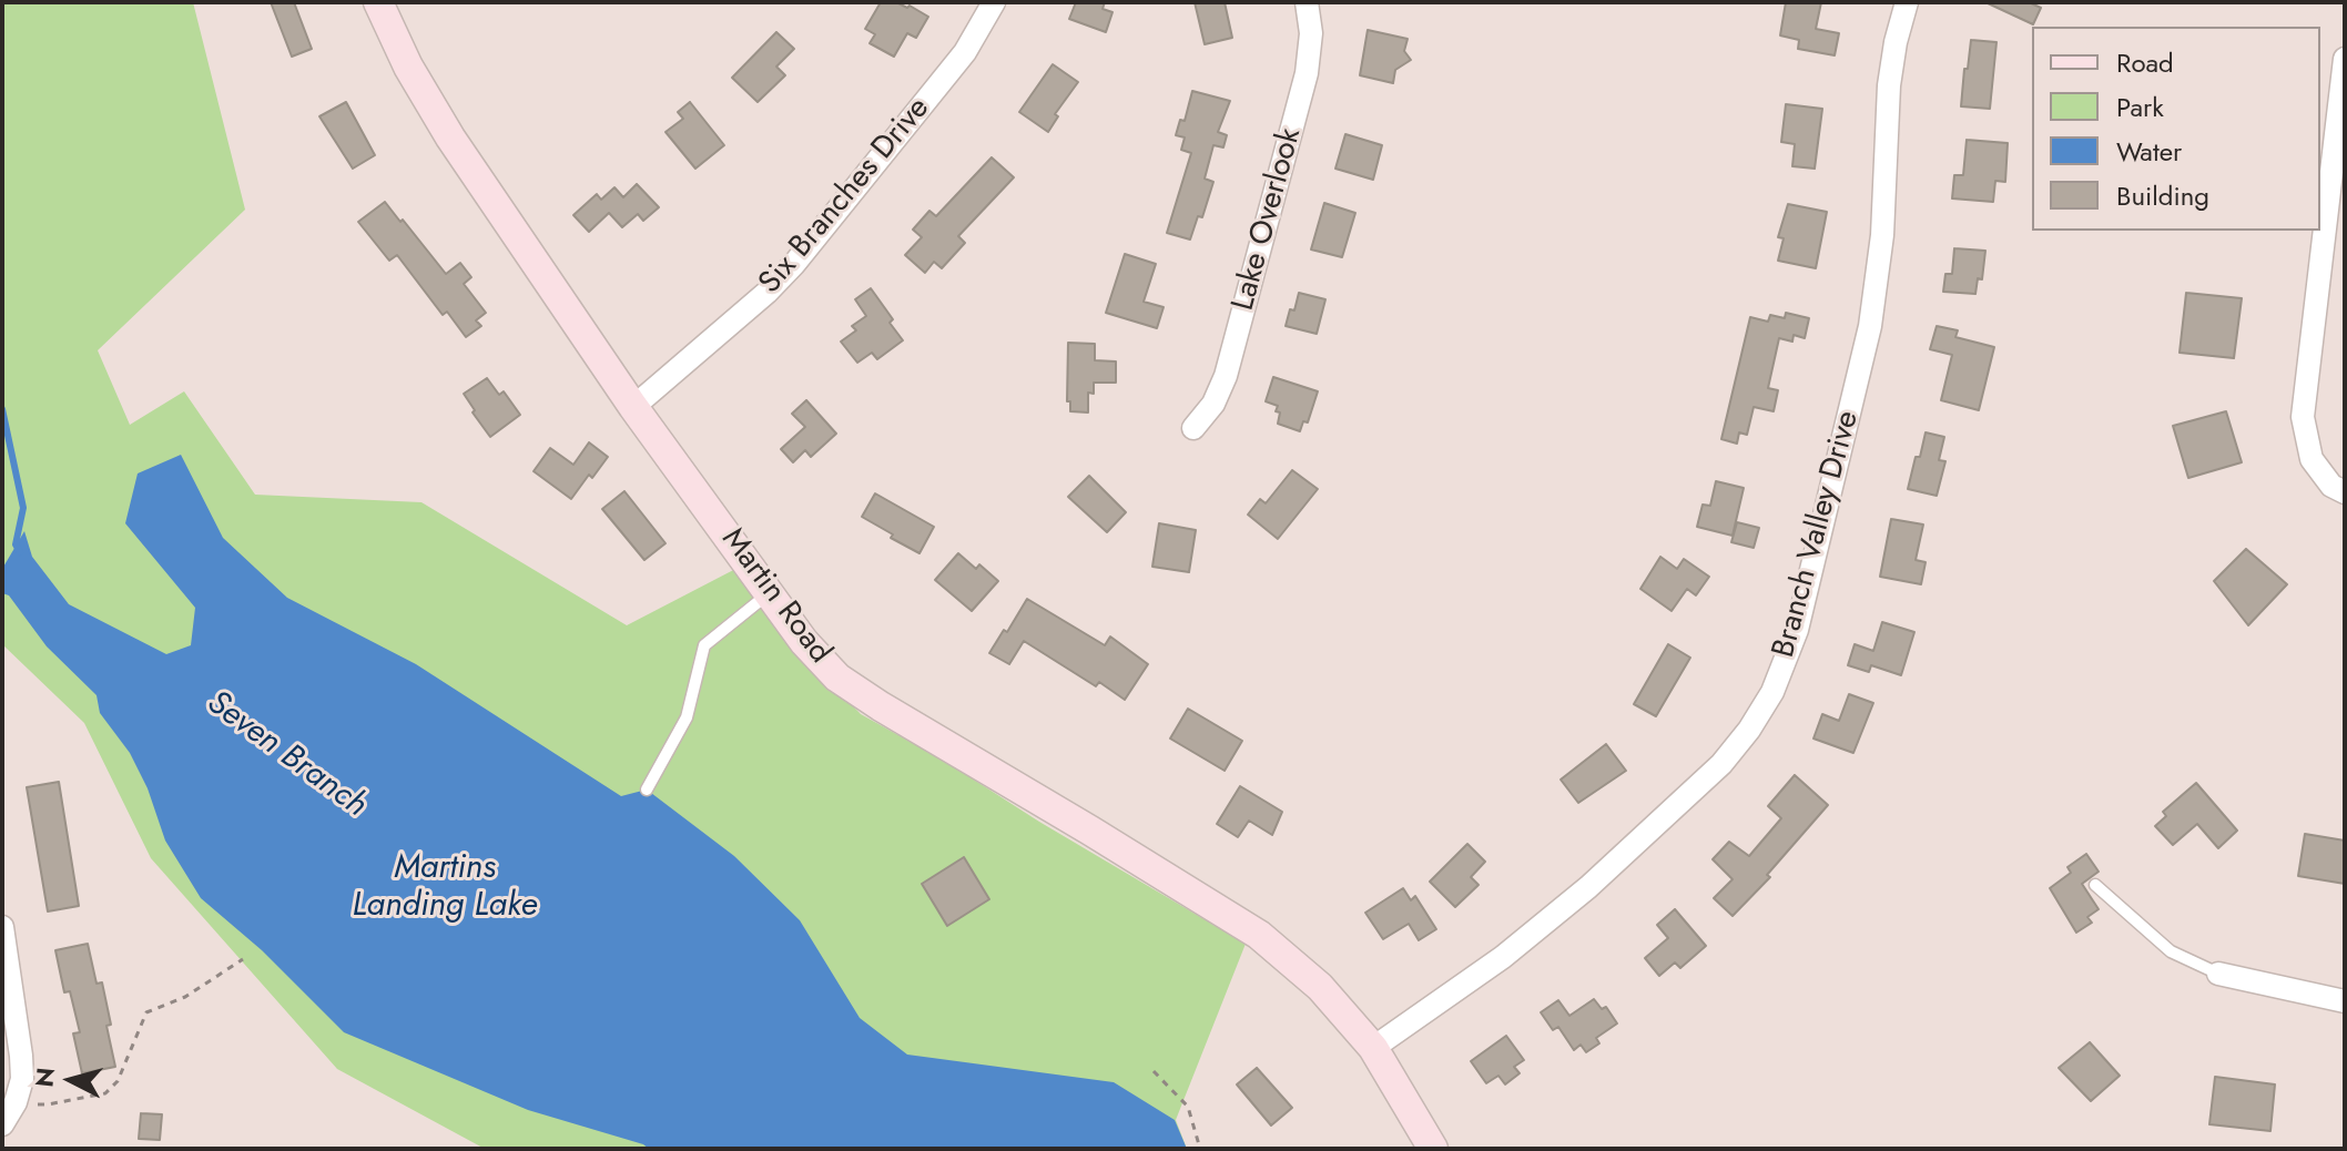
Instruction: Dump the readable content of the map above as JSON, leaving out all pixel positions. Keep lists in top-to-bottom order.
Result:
{
  "streets": {
    "street": [
      "Six Branches Drive",
      "Lake Overlook",
      "Branch Valley Drive",
      "Martin Road"
    ]
  },
  "crossings": [
    ["Six Branches Drive", "Martin Road"],
    ["Branch Valley Drive", "Martin Road"]
  ],
  "water": ["Seven Branch", "Martins Landing Lake"],
  "legend": [
    "Road",
    "Park",
    "Water",
    "Building"
  ],
  "north": "left"
}
